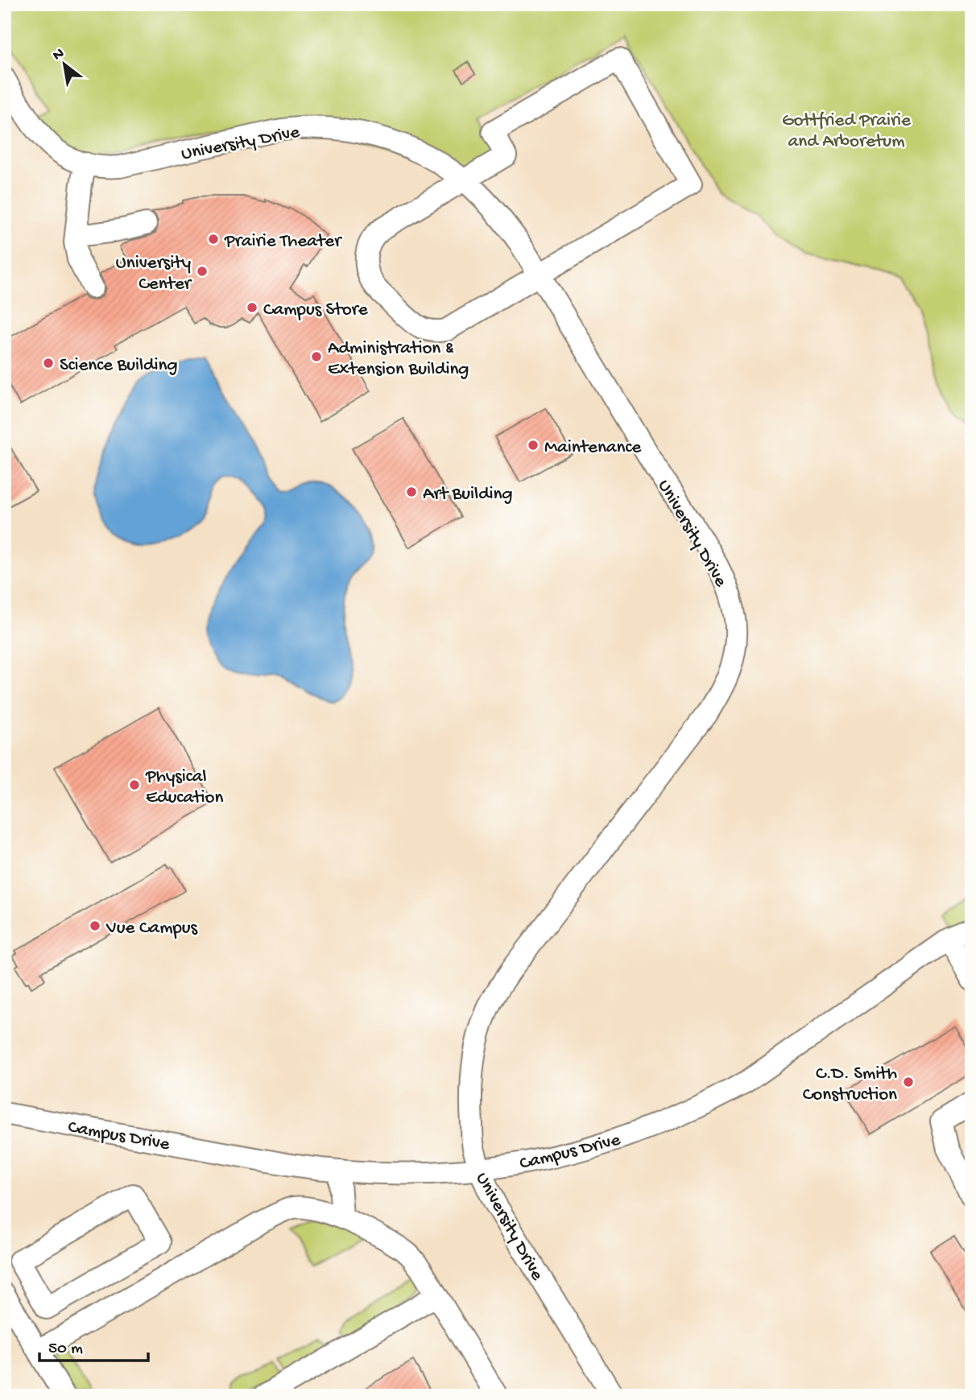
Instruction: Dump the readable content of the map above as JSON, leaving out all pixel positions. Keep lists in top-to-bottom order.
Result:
{
  "streets": {
    "street": ["University Drive", "Campus Drive"]
  },
  "crossings": [
    ["University Drive", "Campus Drive"]
  ],
  "parks": ["Gottfried Prairie and Arboretum"],
  "places": [
    "Prairie Theater",
    "University Center",
    "Campus Store",
    "Administration & Extension Building",
    "Science Building",
    "Maintenance",
    "Art Building",
    "Physical Education",
    "Vue Campus",
    "C.D. Smith Construction"
  ],
  "scale_bar": "50 m",
  "north": "top left"
}
